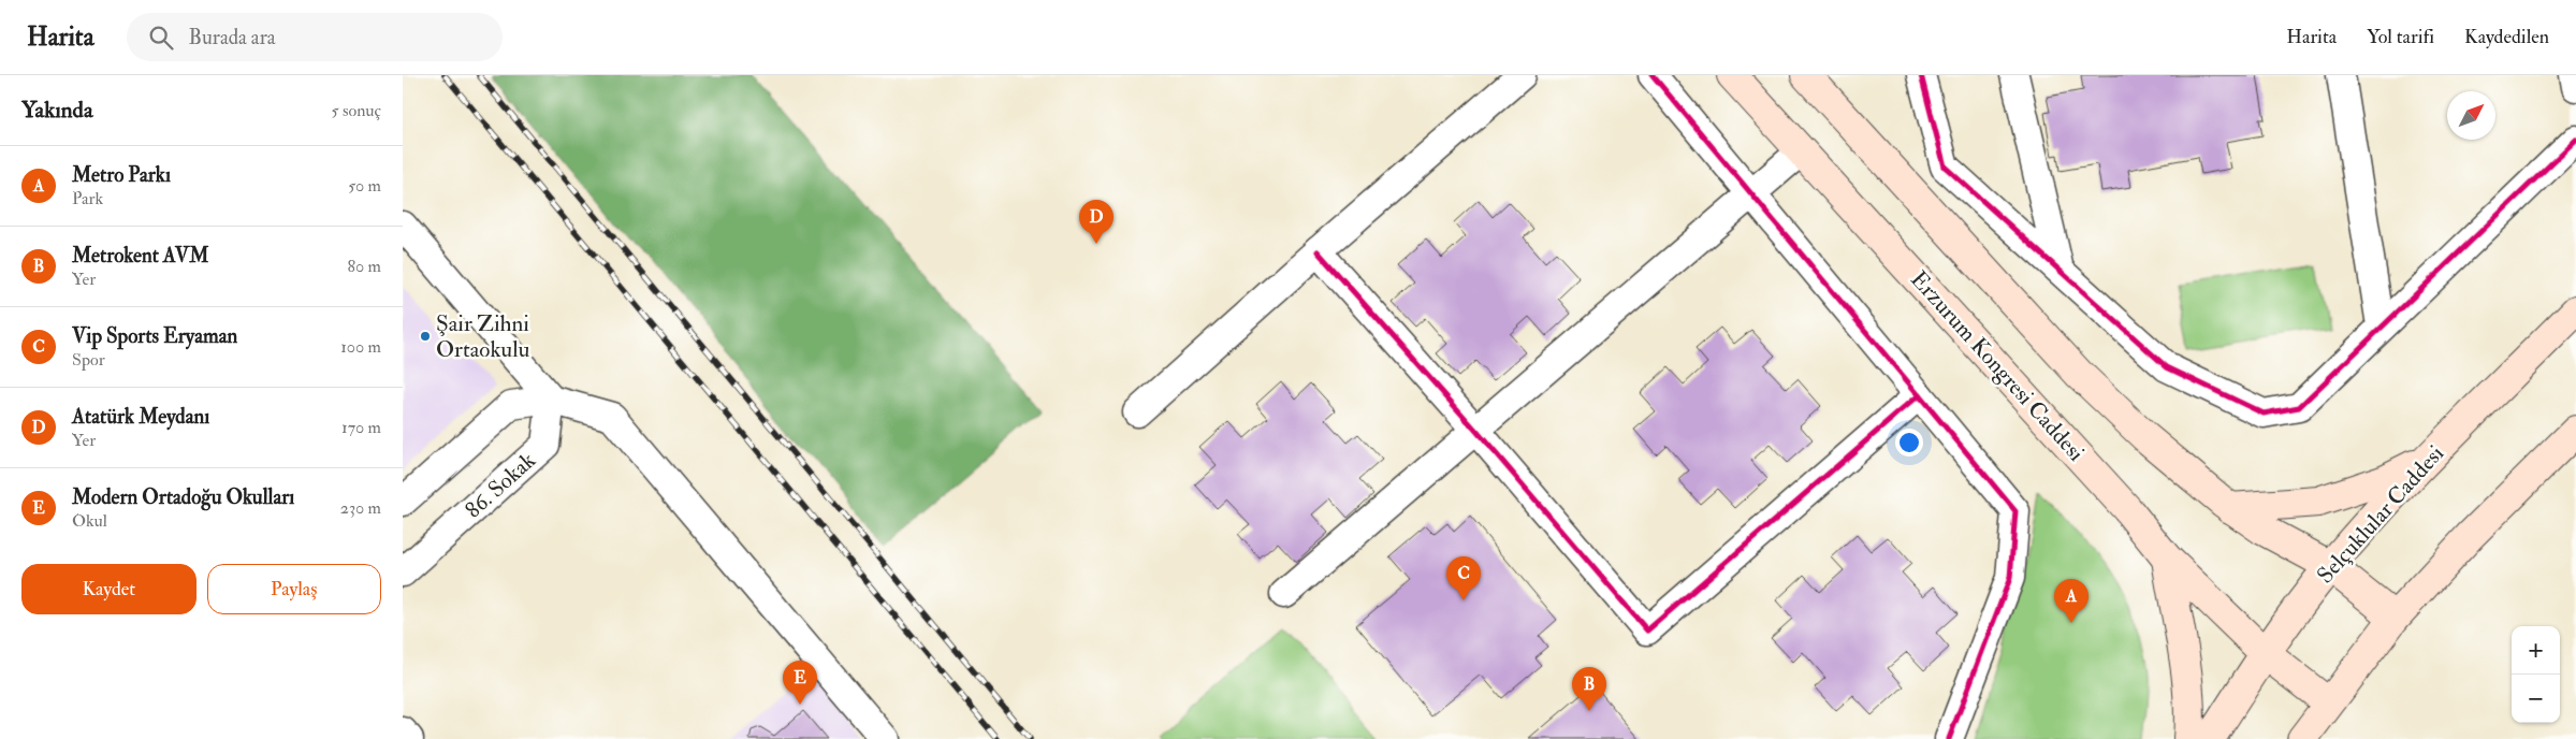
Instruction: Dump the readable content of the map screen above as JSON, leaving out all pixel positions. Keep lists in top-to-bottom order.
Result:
{
  "streets": {
    "main road": ["Erzurum Kongresi Caddesi", "Selçuklular Caddesi"],
    "street": ["86. Sokak"]
  },
  "crossings": [
    ["Erzurum Kongresi Caddesi", "Selçuklular Caddesi"]
  ],
  "places": ["Şair Zihni Ortaokulu"],
  "north": "top right",
  "page": {
    "header": "Harita",
    "search": "Burada ara",
    "nav": ["Harita", "Yol tarifi", "Kaydedilen"],
    "heading": ["Yakında", "5 sonuç"],
    "list": [
      {
        "mark": "A",
        "name": "Metro Parkı",
        "note": "Park",
        "value": "50 m"
      },
      {
        "mark": "B",
        "name": "Metrokent AVM",
        "note": "Yer",
        "value": "80 m"
      },
      {
        "mark": "C",
        "name": "Vip Sports Eryaman",
        "note": "Spor",
        "value": "100 m"
      },
      {
        "mark": "D",
        "name": "Atatürk Meydanı",
        "note": "Yer",
        "value": "170 m"
      },
      {
        "mark": "E",
        "name": "Modern Ortadoğu Okulları",
        "note": "Okul",
        "value": "230 m"
      }
    ],
    "pins": [
      "D",
      "C",
      "A",
      "E",
      "B"
    ],
    "buttons": ["Kaydet", "Paylaş"],
    "map_buttons": ["+", "−"]
  }
}
